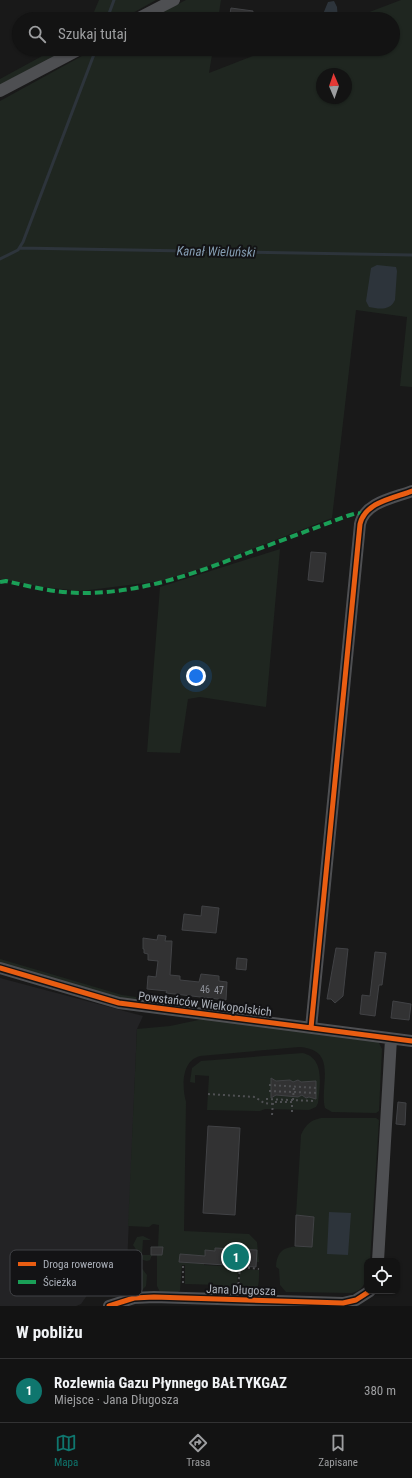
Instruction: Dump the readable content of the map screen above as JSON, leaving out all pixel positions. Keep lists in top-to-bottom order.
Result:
{
  "streets": {
    "street": ["Powstańców Wielkopolskich", "Jana Długosza"]
  },
  "water": ["Kanał Wieluński"],
  "house_numbers": ["46", "47"],
  "legend": ["Droga rowerowa", "Ścieżka"],
  "north": "top",
  "page": {
    "search": "Szukaj tutaj",
    "pins": "1",
    "heading": "W pobliżu",
    "list": [
      {
        "mark": "1",
        "name": "Rozlewnia Gazu Płynnego BAŁTYKGAZ",
        "note": "Miejsce · Jana Długosza",
        "value": "380 m"
      }
    ],
    "nav": ["Mapa", "Trasa", "Zapisane"]
  }
}
